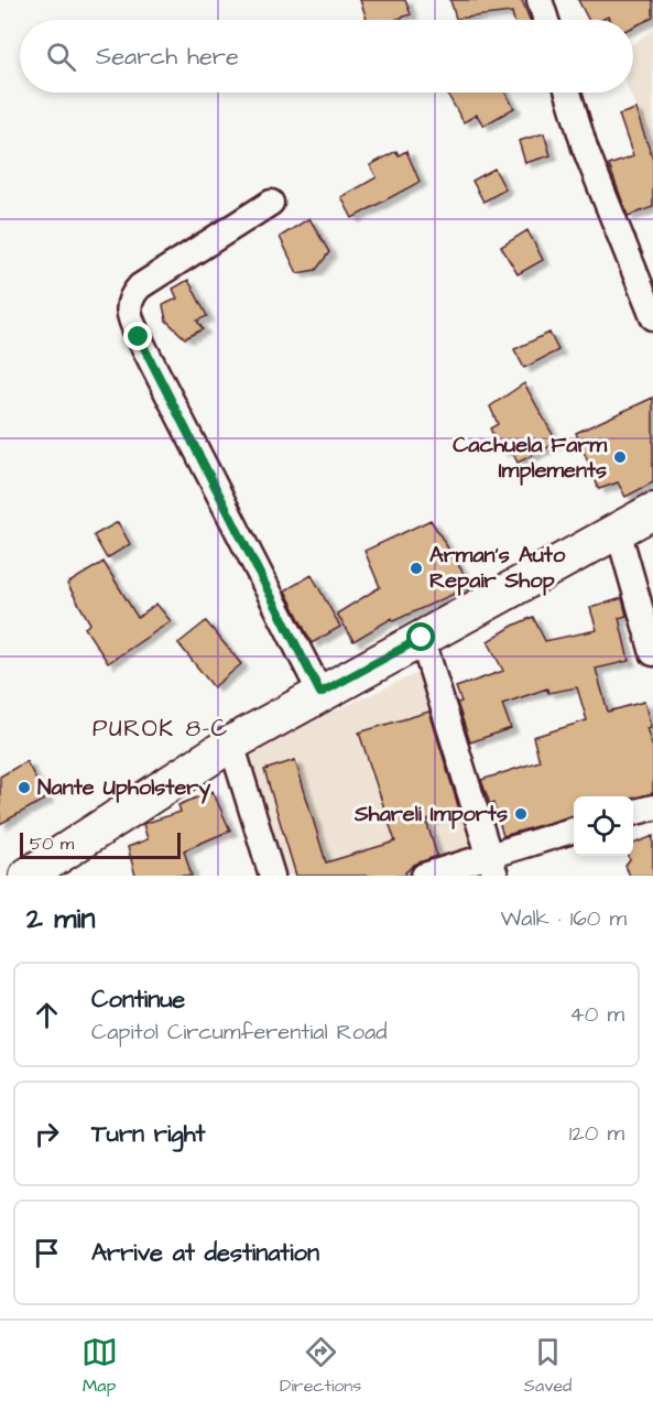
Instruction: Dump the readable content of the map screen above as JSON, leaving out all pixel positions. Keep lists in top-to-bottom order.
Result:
{
  "districts": ["PUROK 8-C"],
  "places": [
    "Cachuela Farm Implements",
    "Arman's Auto Repair Shop",
    "Nante Upholstery",
    "Shareli Imports"
  ],
  "scale_bar": "50 m",
  "page": {
    "search": "Search here",
    "scale": "50 m",
    "heading": ["2 min", "Walk · 160 m"],
    "list": [
      ["Continue", "Capitol Circumferential Road", "40 m"],
      ["Turn right", "120 m"],
      "Arrive at destination"
    ],
    "nav": ["Map", "Directions", "Saved"]
  }
}
